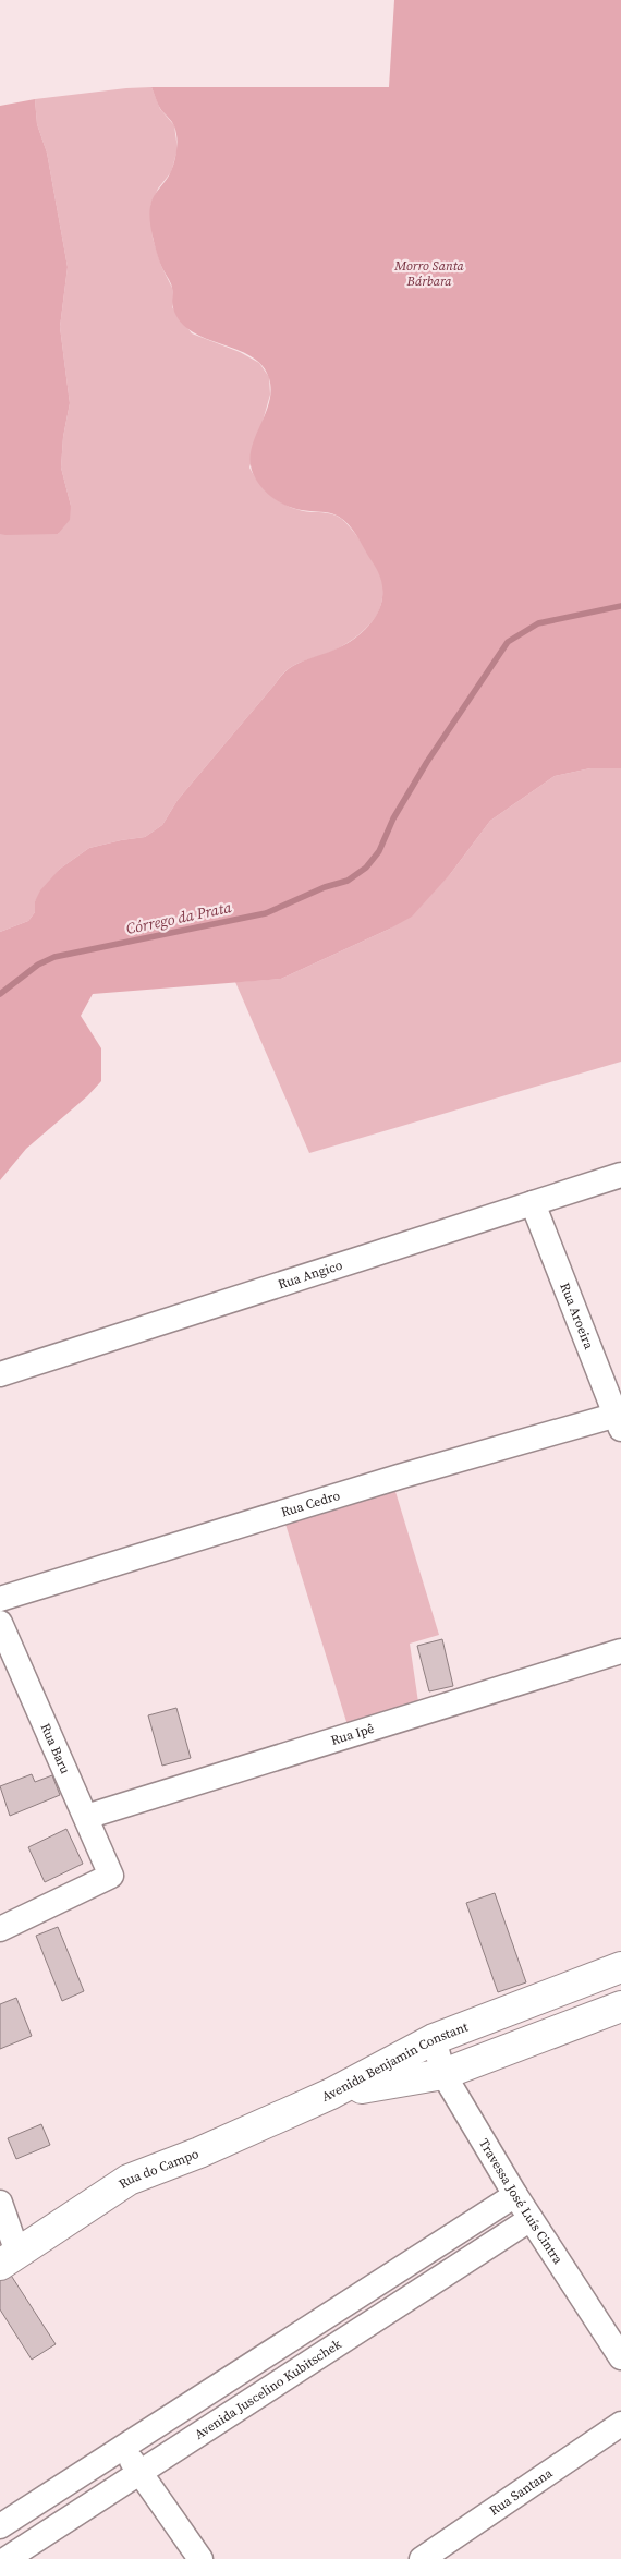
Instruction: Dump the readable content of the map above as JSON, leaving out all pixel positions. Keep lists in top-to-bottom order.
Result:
{
  "streets": {
    "street": [
      "Rua Angico",
      "Rua Aroeira",
      "Rua Cedro",
      "Rua Ipê",
      "Rua Baru",
      "Avenida Benjamin Constant",
      "Rua do Campo",
      "Travessa José Luís Cintra",
      "Avenida Juscelino Kubitschek",
      "Rua Santana"
    ]
  },
  "crossings": [
    ["Rua Angico", "Rua Aroeira"],
    ["Rua Aroeira", "Rua Cedro"],
    ["Rua Ipê", "Rua Baru"],
    ["Avenida Benjamin Constant", "Rua do Campo"],
    ["Avenida Benjamin Constant", "Travessa José Luís Cintra"],
    ["Travessa José Luís Cintra", "Avenida Juscelino Kubitschek"]
  ],
  "water": ["Córrego da Prata"],
  "parks": ["Morro Santa Bárbara"]
}
